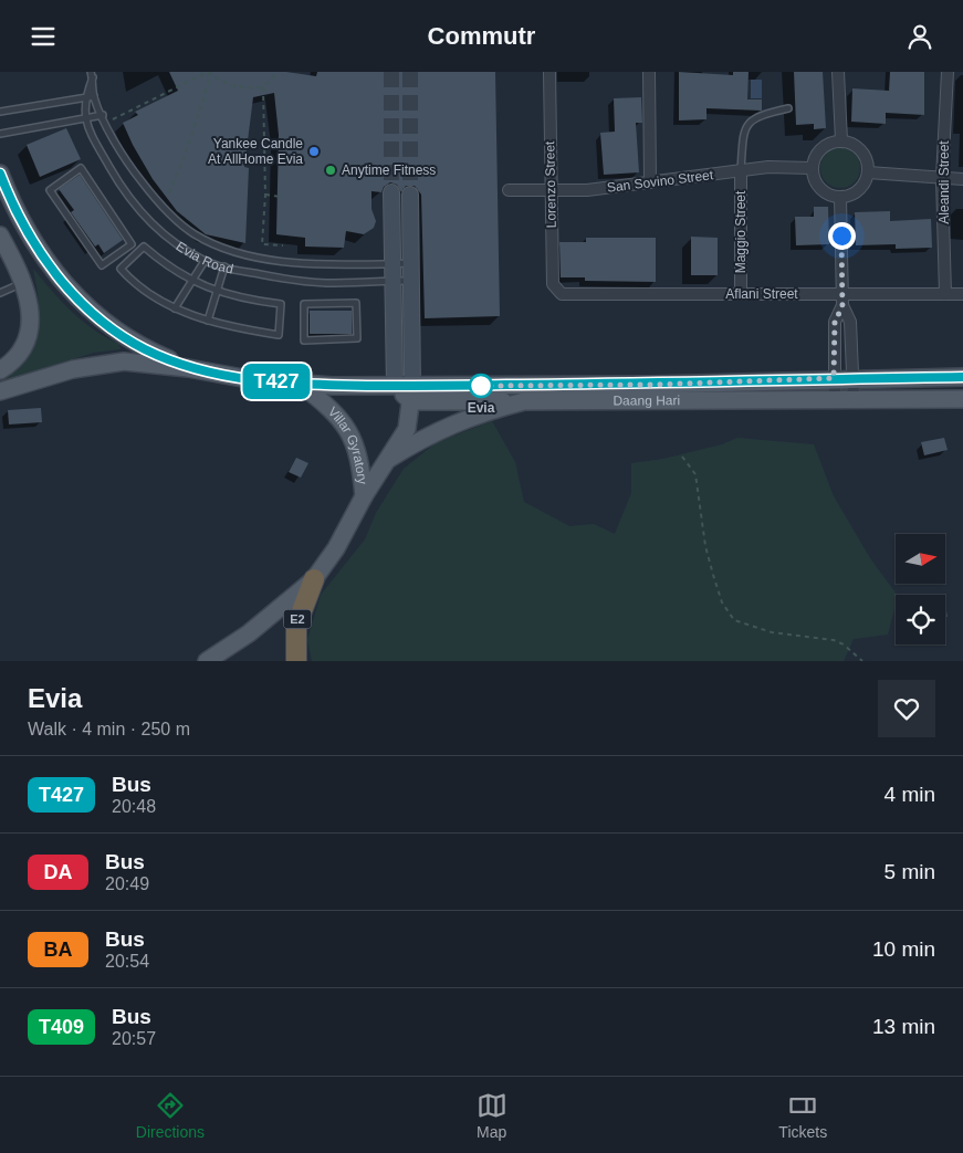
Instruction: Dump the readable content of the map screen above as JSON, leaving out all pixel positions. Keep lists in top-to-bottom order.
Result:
{
  "streets": {
    "highway": ["E2"],
    "main road": ["Daang Hari", "Villar Gyratory"],
    "street": [
      "San Sovino Street",
      "Aleandi Street",
      "Lorenzo Street",
      "Maggio Street",
      "Aflani Street"
    ],
    "lane": ["Evia Road"]
  },
  "crossings": [
    ["San Sovino Street", "Lorenzo Street"],
    ["San Sovino Street", "Maggio Street"],
    ["Aleandi Street", "Aflani Street"],
    ["Lorenzo Street", "Aflani Street"],
    ["Maggio Street", "Aflani Street"],
    ["Daang Hari", "Villar Gyratory"],
    ["Villar Gyratory", "E2"]
  ],
  "places": ["Yankee Candle At AllHome Evia", "Anytime Fitness", "Evia"],
  "lines": ["bus line T427"],
  "north": "right",
  "page": {
    "header": "Commutr",
    "on_map": "T427",
    "heading": ["Evia", "Walk · 4 min · 250 m"],
    "list": [
      {
        "mark": "T427",
        "name": "Bus",
        "note": "20:48",
        "value": "4 min"
      },
      {
        "mark": "DA",
        "name": "Bus",
        "note": "20:49",
        "value": "5 min"
      },
      {
        "mark": "BA",
        "name": "Bus",
        "note": "20:54",
        "value": "10 min"
      },
      {
        "mark": "T409",
        "name": "Bus",
        "note": "20:57",
        "value": "13 min"
      }
    ],
    "tabs": ["Directions", "Map", "Tickets"]
  }
}
